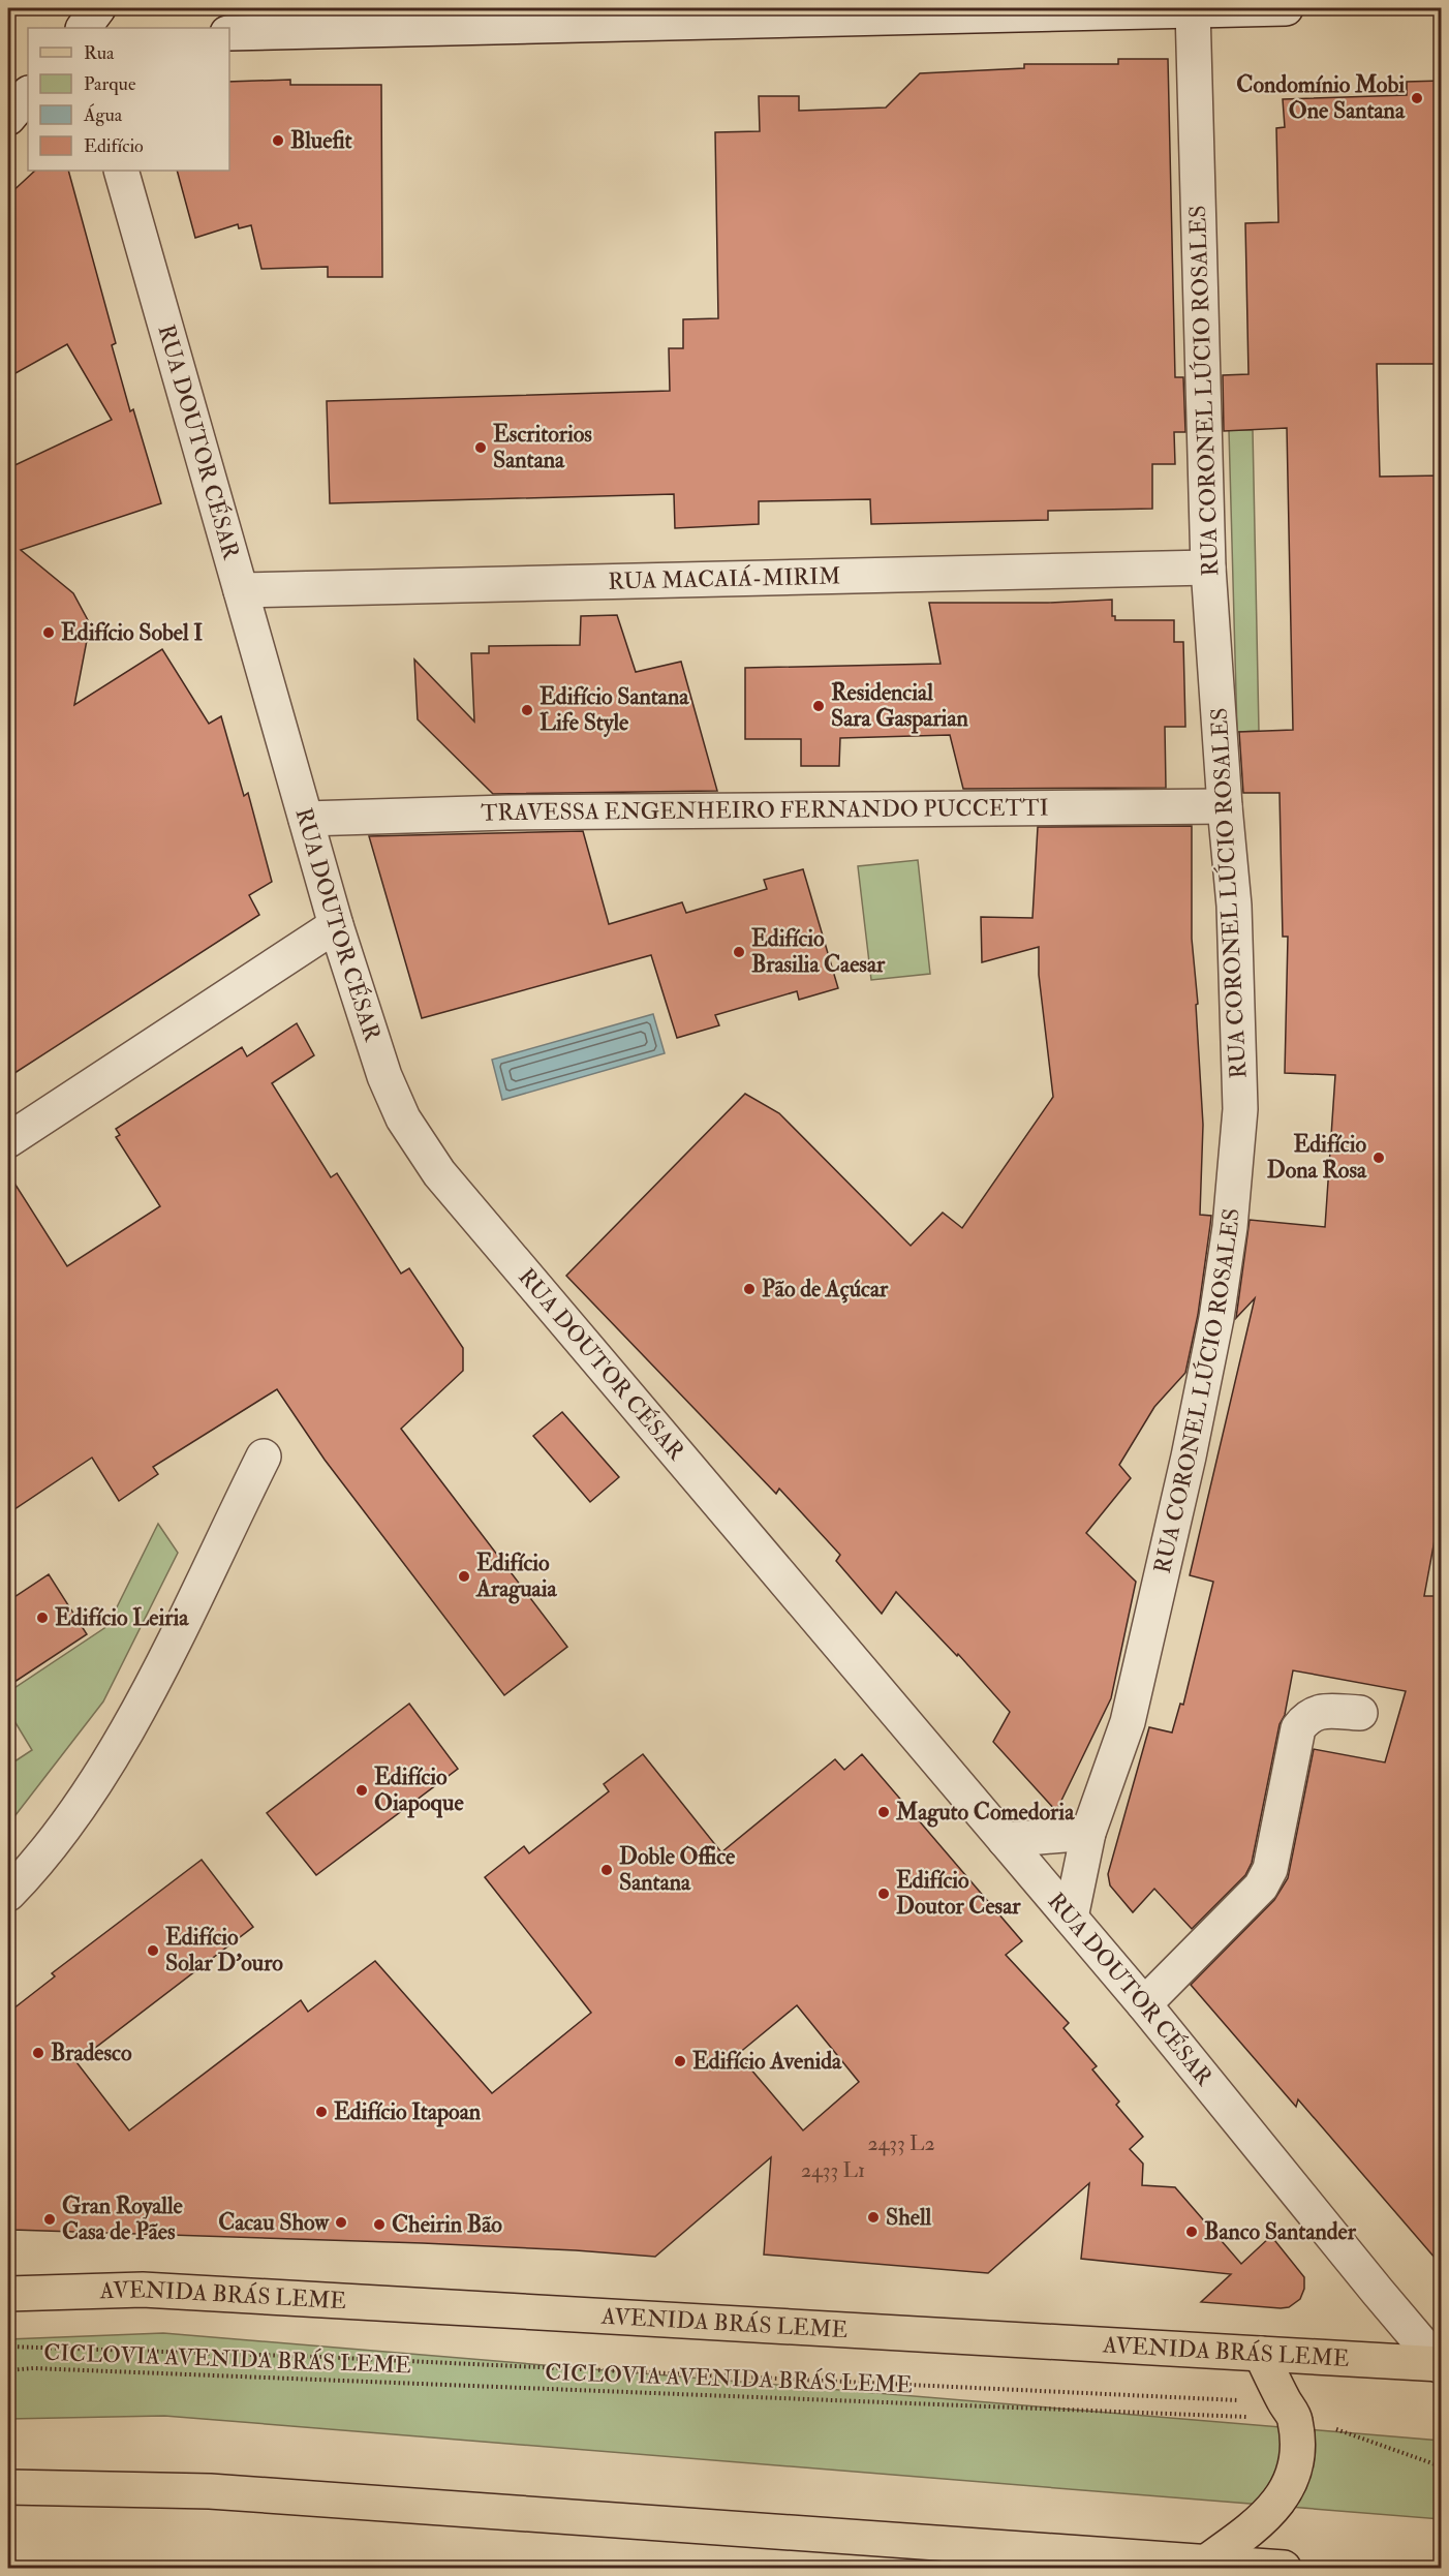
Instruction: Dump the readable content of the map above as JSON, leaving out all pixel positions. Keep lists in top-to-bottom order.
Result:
{
  "streets": {
    "main road": ["AVENIDA BRÁS LEME"],
    "street": [
      "RUA CORONEL LÚCIO ROSALES",
      "RUA DOUTOR CÉSAR",
      "RUA MACAIÁ-MIRIM",
      "TRAVESSA ENGENHEIRO FERNANDO PUCCETTI"
    ],
    "path": ["CICLOVIA AVENIDA BRÁS LEME"]
  },
  "crossings": [
    ["RUA CORONEL LÚCIO ROSALES", "RUA DOUTOR CÉSAR"],
    ["RUA CORONEL LÚCIO ROSALES", "RUA MACAIÁ-MIRIM"],
    ["RUA CORONEL LÚCIO ROSALES", "TRAVESSA ENGENHEIRO FERNANDO PUCCETTI"],
    ["RUA DOUTOR CÉSAR", "RUA MACAIÁ-MIRIM"],
    ["RUA DOUTOR CÉSAR", "TRAVESSA ENGENHEIRO FERNANDO PUCCETTI"],
    ["RUA DOUTOR CÉSAR", "AVENIDA BRÁS LEME"]
  ],
  "places": [
    "Condomínio Mobi One Santana",
    "Bluefit",
    "Escritorios Santana",
    "Edifício Sobel I",
    "Residencial Sara Gasparian",
    "Edifício Santana Life Style",
    "Edifício Brasilia Caesar",
    "Edifício Dona Rosa",
    "Pão de Açúcar",
    "Edifício Araguaia",
    "Edifício Leiria",
    "Edifício Oiapoque",
    "Maguto Comedoria",
    "Doble Office Santana",
    "Edifício Doutor Cesar",
    "Edifício Solar D'ouro",
    "Bradesco",
    "Edifício Avenida",
    "Edifício Itapoan",
    "Shell",
    "Gran Royalle Casa de Pães",
    "Cacau Show",
    "Cheirin Bão",
    "Banco Santander"
  ],
  "house_numbers": ["2433 L2", "2433 L1"],
  "legend": [
    "Rua",
    "Parque",
    "Água",
    "Edifício"
  ]
}
